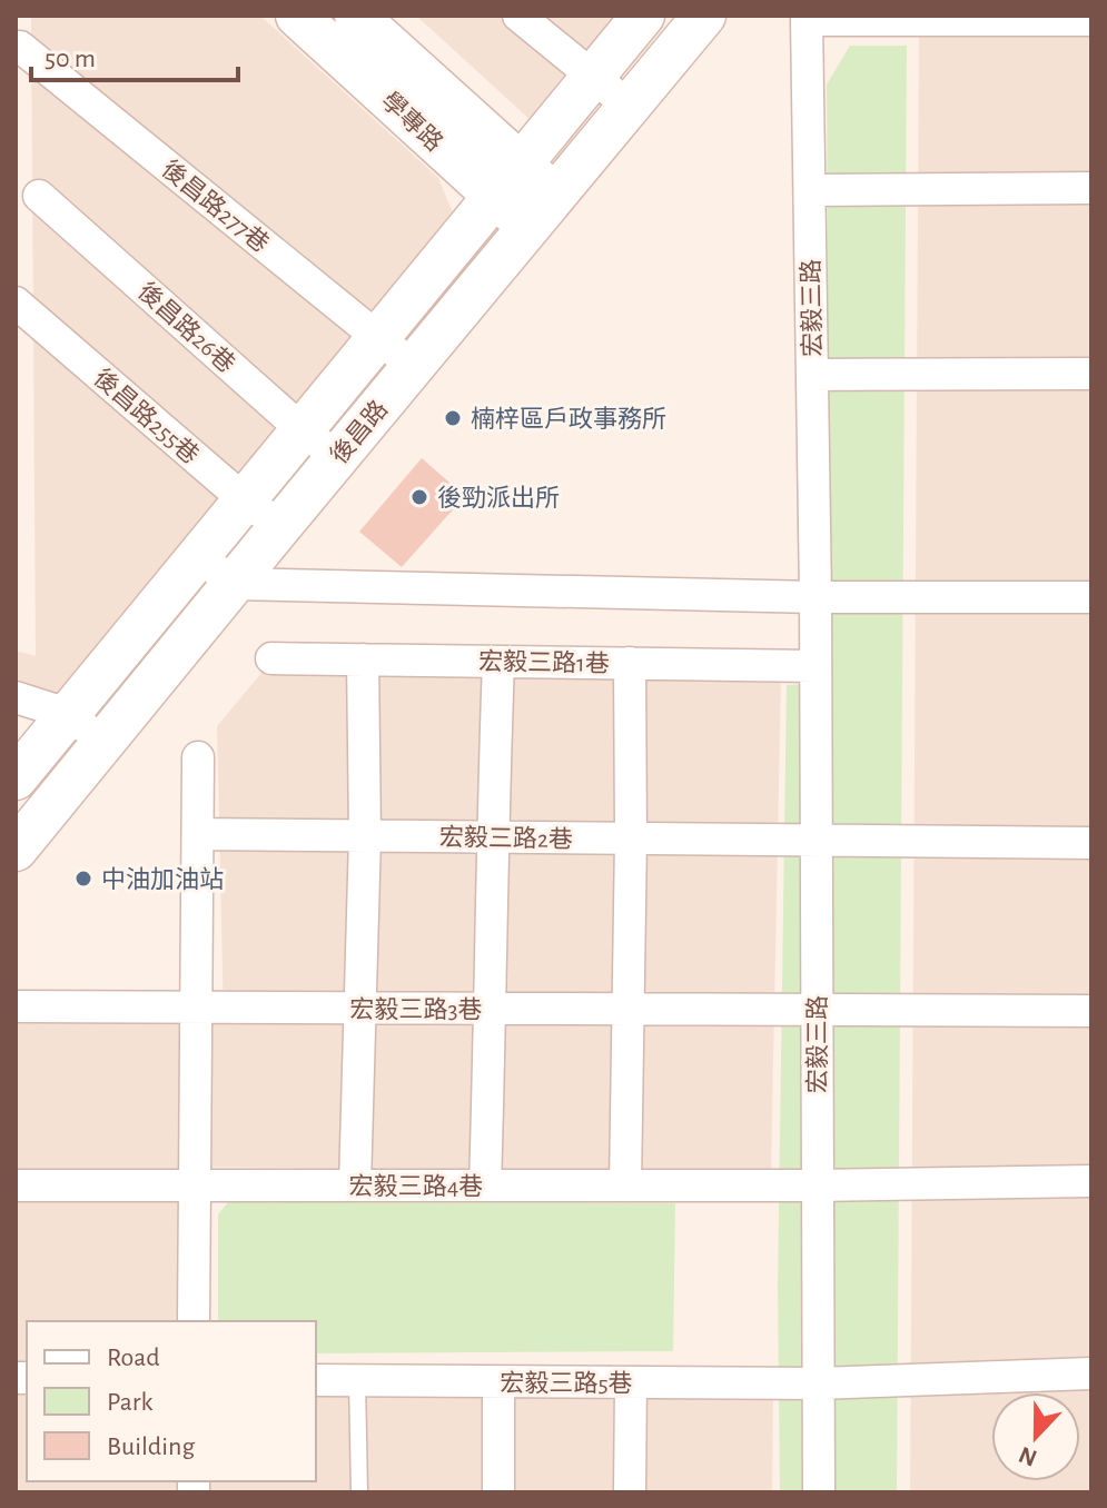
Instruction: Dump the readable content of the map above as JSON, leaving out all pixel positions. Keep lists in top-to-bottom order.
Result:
{
  "streets": {
    "street": [
      "學專路",
      "後昌路277巷",
      "宏毅三路",
      "後昌路26巷",
      "後昌路255巷",
      "後昌路",
      "宏毅三路1巷",
      "宏毅三路2巷",
      "宏毅三路3巷",
      "宏毅三路4巷",
      "宏毅三路5巷"
    ]
  },
  "crossings": [
    ["學專路", "後昌路"],
    ["後昌路277巷", "後昌路"],
    ["宏毅三路", "宏毅三路1巷"],
    ["宏毅三路", "宏毅三路2巷"],
    ["宏毅三路", "宏毅三路3巷"],
    ["宏毅三路", "宏毅三路4巷"],
    ["宏毅三路", "宏毅三路5巷"],
    ["後昌路26巷", "後昌路"],
    ["後昌路255巷", "後昌路"]
  ],
  "places": ["楠梓區戶政事務所", "後勁派出所", "中油加油站"],
  "legend": ["Road", "Park", "Building"],
  "scale_bar": "50 m",
  "north": "bottom"
}
